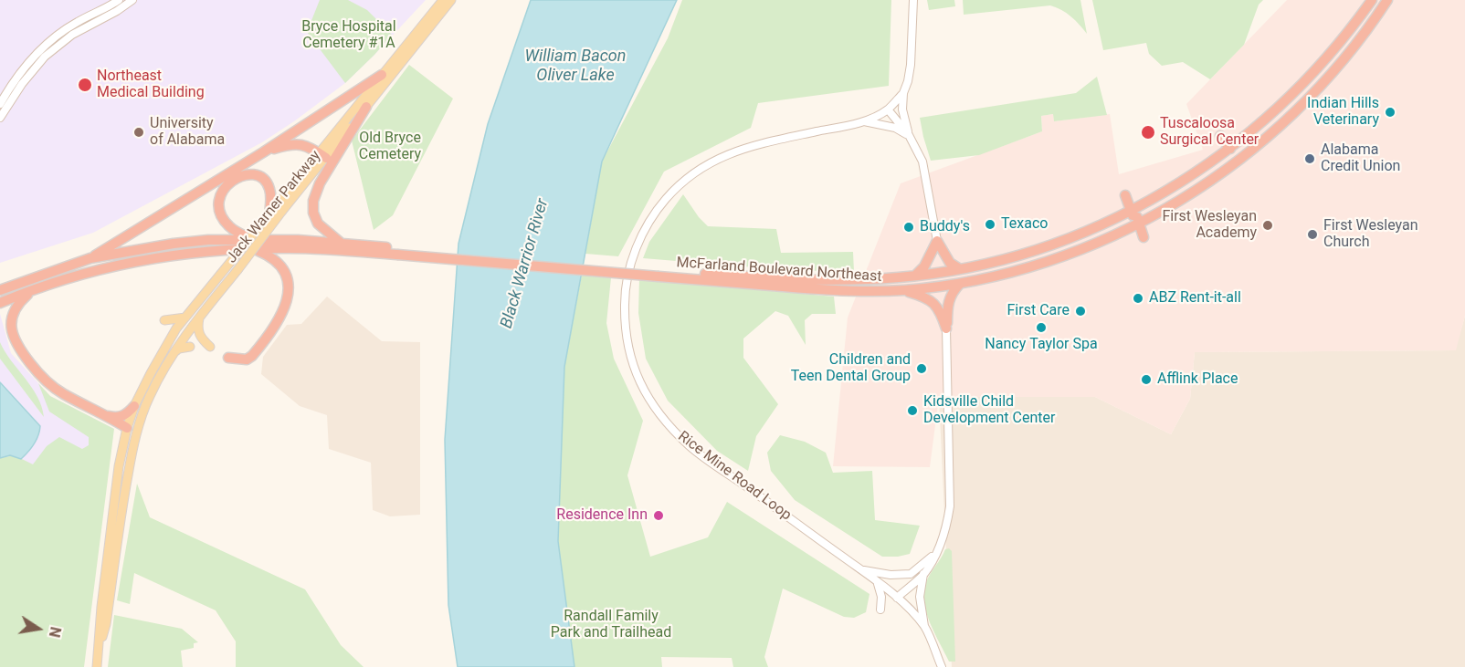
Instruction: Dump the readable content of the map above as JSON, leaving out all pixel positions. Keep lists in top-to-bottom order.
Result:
{
  "streets": {
    "highway": ["McFarland Boulevard Northeast"],
    "main road": ["Jack Warner Parkway", "Rice Mine Road Loop"]
  },
  "water": ["William Bacon Oliver Lake", "Black Warrior River"],
  "parks": ["Bryce Hospital Cemetery #1A", "Old Bryce Cemetery", "Randall Family Park and Trailhead"],
  "places": [
    "Northeast Medical Building",
    "Indian Hills Veterinary",
    "University of Alabama",
    "Tuscaloosa Surgical Center",
    "Alabama Credit Union",
    "Texaco",
    "First Wesleyan Academy",
    "Buddy's",
    "First Wesleyan Church",
    "ABZ Rent-it-all",
    "First Care",
    "Nancy Taylor Spa",
    "Children and Teen Dental Group",
    "Afflink Place",
    "Kidsville Child Development Center",
    "Residence Inn"
  ],
  "north": "right"
}
